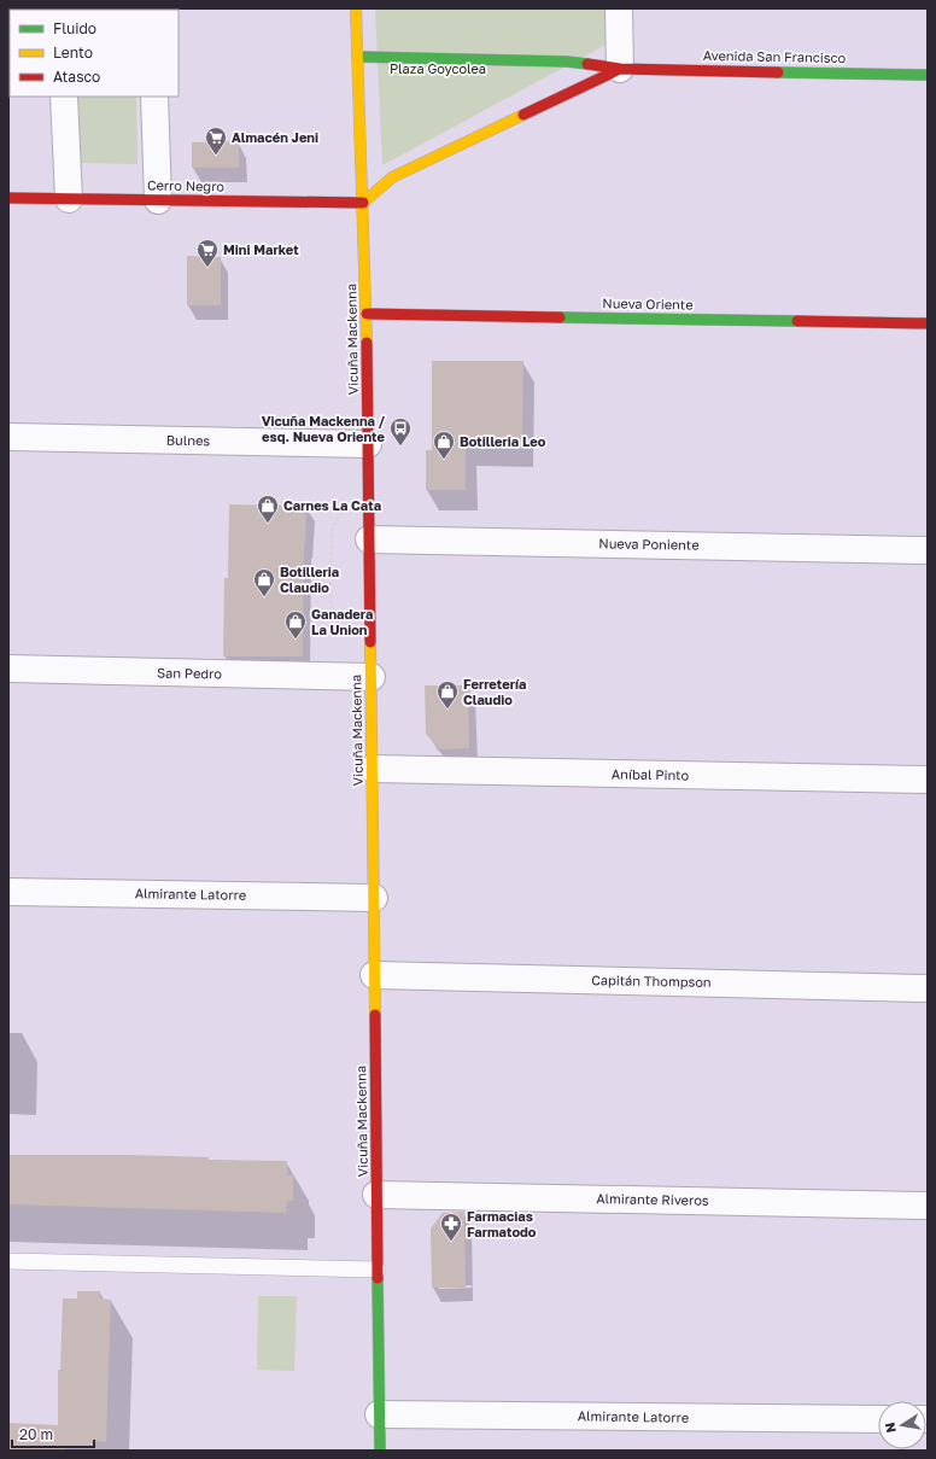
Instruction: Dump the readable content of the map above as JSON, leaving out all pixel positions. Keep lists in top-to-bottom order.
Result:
{
  "streets": {
    "main road": [
      "Avenida San Francisco",
      "Cerro Negro",
      "Nueva Oriente",
      "Vicuña Mackenna"
    ],
    "street": [
      "Bulnes",
      "Nueva Poniente",
      "San Pedro",
      "Aníbal Pinto",
      "Almirante Latorre",
      "Capitán Thompson",
      "Almirante Riveros"
    ]
  },
  "crossings": [
    ["Avenida San Francisco", "Cerro Negro"],
    ["Avenida San Francisco", "Vicuña Mackenna"],
    ["Cerro Negro", "Vicuña Mackenna"],
    ["Nueva Oriente", "Vicuña Mackenna"],
    ["Vicuña Mackenna", "Bulnes"],
    ["Vicuña Mackenna", "Nueva Poniente"],
    ["Vicuña Mackenna", "San Pedro"],
    ["Vicuña Mackenna", "Aníbal Pinto"],
    ["Vicuña Mackenna", "Almirante Latorre"],
    ["Vicuña Mackenna", "Capitán Thompson"],
    ["Vicuña Mackenna", "Almirante Riveros"]
  ],
  "parks": ["Plaza Goycolea"],
  "places": {
    "supermarket": ["Almacén Jeni", "Mini Market"],
    "bus stop": ["Vicuña Mackenna / esq. Nueva Oriente"],
    "shop": [
      "Botilleria Leo",
      "Carnes La Cata",
      "Botilleria Claudio",
      "Ganadera La Union",
      "Ferretería Claudio"
    ],
    "pharmacy": ["Farmacias Farmatodo"]
  },
  "legend": ["Fluido", "Lento", "Atasco"],
  "scale_bar": "20 m",
  "north": "left"
}
